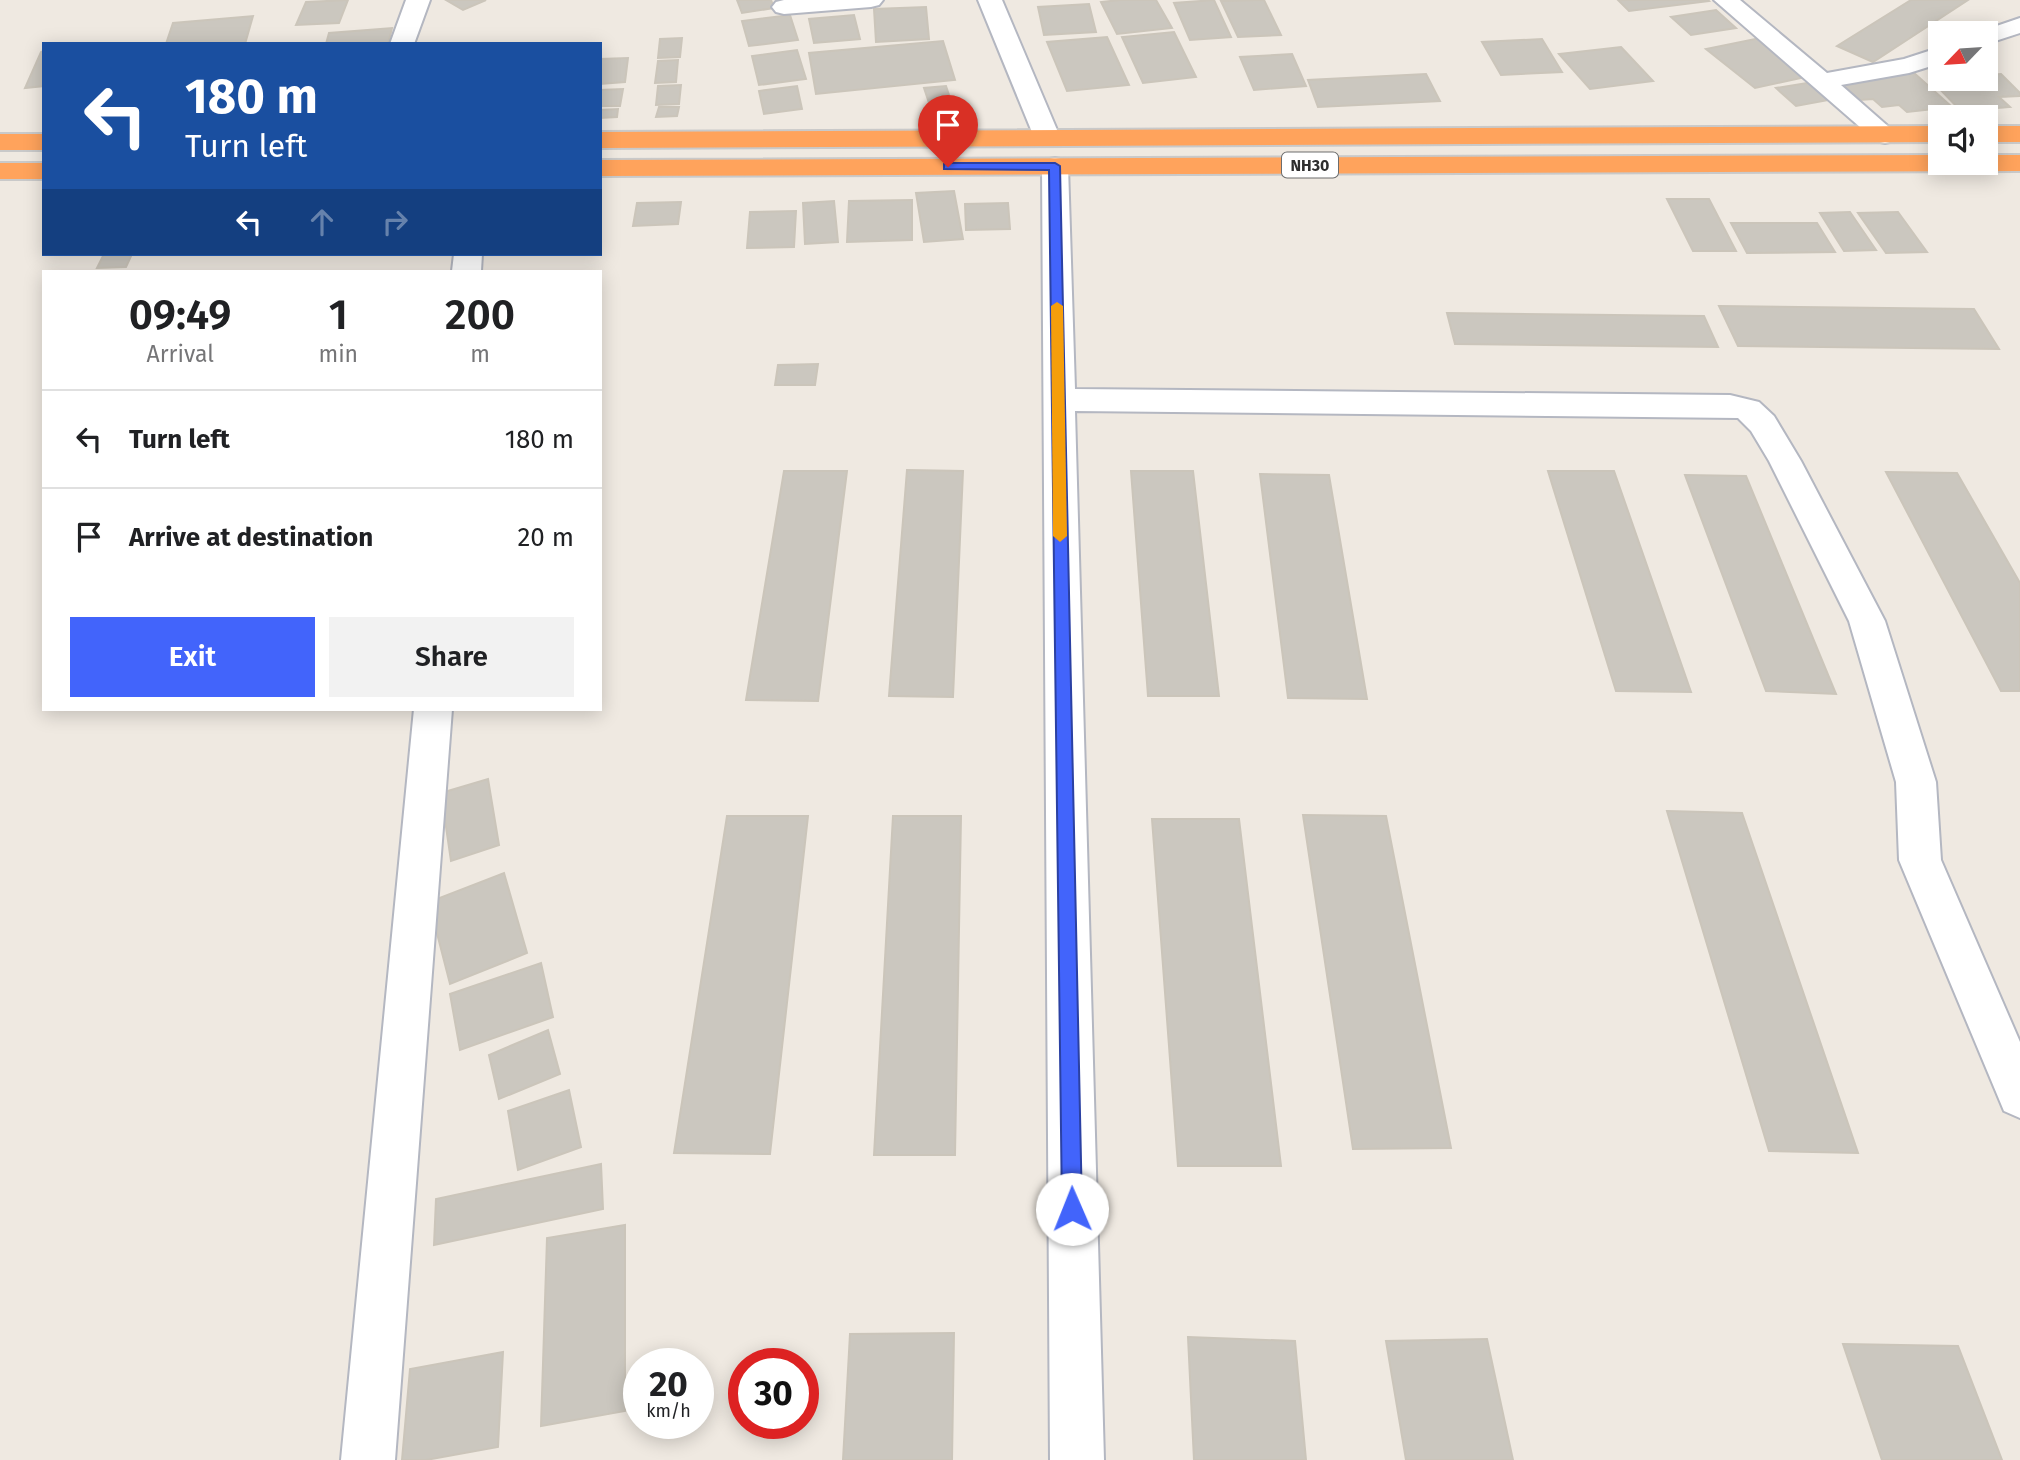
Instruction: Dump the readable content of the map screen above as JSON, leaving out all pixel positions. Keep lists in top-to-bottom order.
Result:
{
  "streets": {
    "highway": ["NH30"]
  },
  "north": "bottom left",
  "page": {
    "turn": ["180 m", "Turn left"],
    "eta": [
      "09:49",
      "Arrival",
      "1",
      "min",
      "200",
      "m"
    ],
    "list": [
      {
        "name": "Turn left",
        "value": "180 m"
      },
      {
        "name": "Arrive at destination",
        "value": "20 m"
      }
    ],
    "buttons": ["Exit", "Share"],
    "speed": "20 km/h",
    "limit": "30"
  }
}
